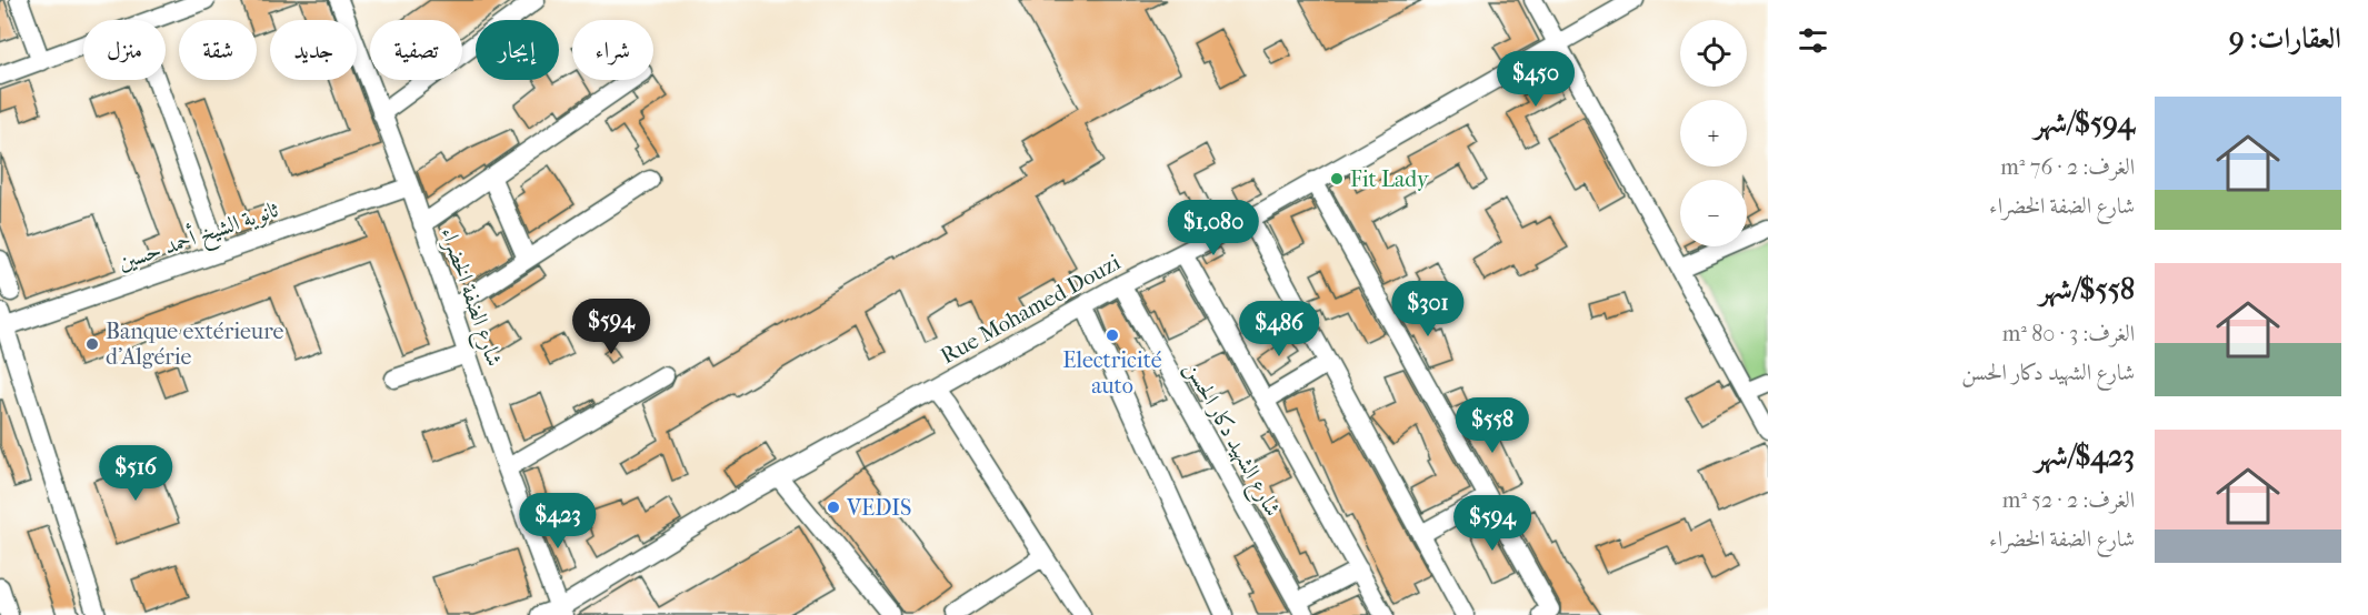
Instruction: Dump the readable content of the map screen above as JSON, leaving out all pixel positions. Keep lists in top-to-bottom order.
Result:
{
  "streets": {
    "street": [
      "ثانوية الشيخ أحمد حسين",
      "شارع الضفة الخضراء",
      "Rue Mohamed Douzi",
      "شارع الشهيد دكار الحسن"
    ]
  },
  "crossings": [
    ["ثانوية الشيخ أحمد حسين", "شارع الضفة الخضراء"],
    ["شارع الضفة الخضراء", "Rue Mohamed Douzi"],
    ["Rue Mohamed Douzi", "شارع الشهيد دكار الحسن"]
  ],
  "places": [
    "Fit Lady",
    "Electricité auto",
    "Banque extérieure d'Algérie",
    "VEDIS"
  ],
  "page": {
    "heading": "العقارات: 9",
    "map_buttons": ["+", "−"],
    "chip": [
      "شراء",
      "إيجار",
      "تصفية",
      "جديد",
      "شقة",
      "منزل"
    ],
    "price": [
      "$450",
      "$1,080",
      "$301",
      "$594",
      "$486",
      "$558",
      "$516",
      "$423",
      "$594"
    ],
    "list": [
      {
        "name": "$594/شهر",
        "note": "الغرف: 2 · 76 m² · شارع الضفة الخضراء"
      },
      {
        "name": "$558/شهر",
        "note": "الغرف: 3 · 80 m² · شارع الشهيد دكار الحسن"
      },
      {
        "name": "$423/شهر",
        "note": "الغرف: 2 · 52 m² · شارع الضفة الخضراء"
      }
    ]
  }
}
